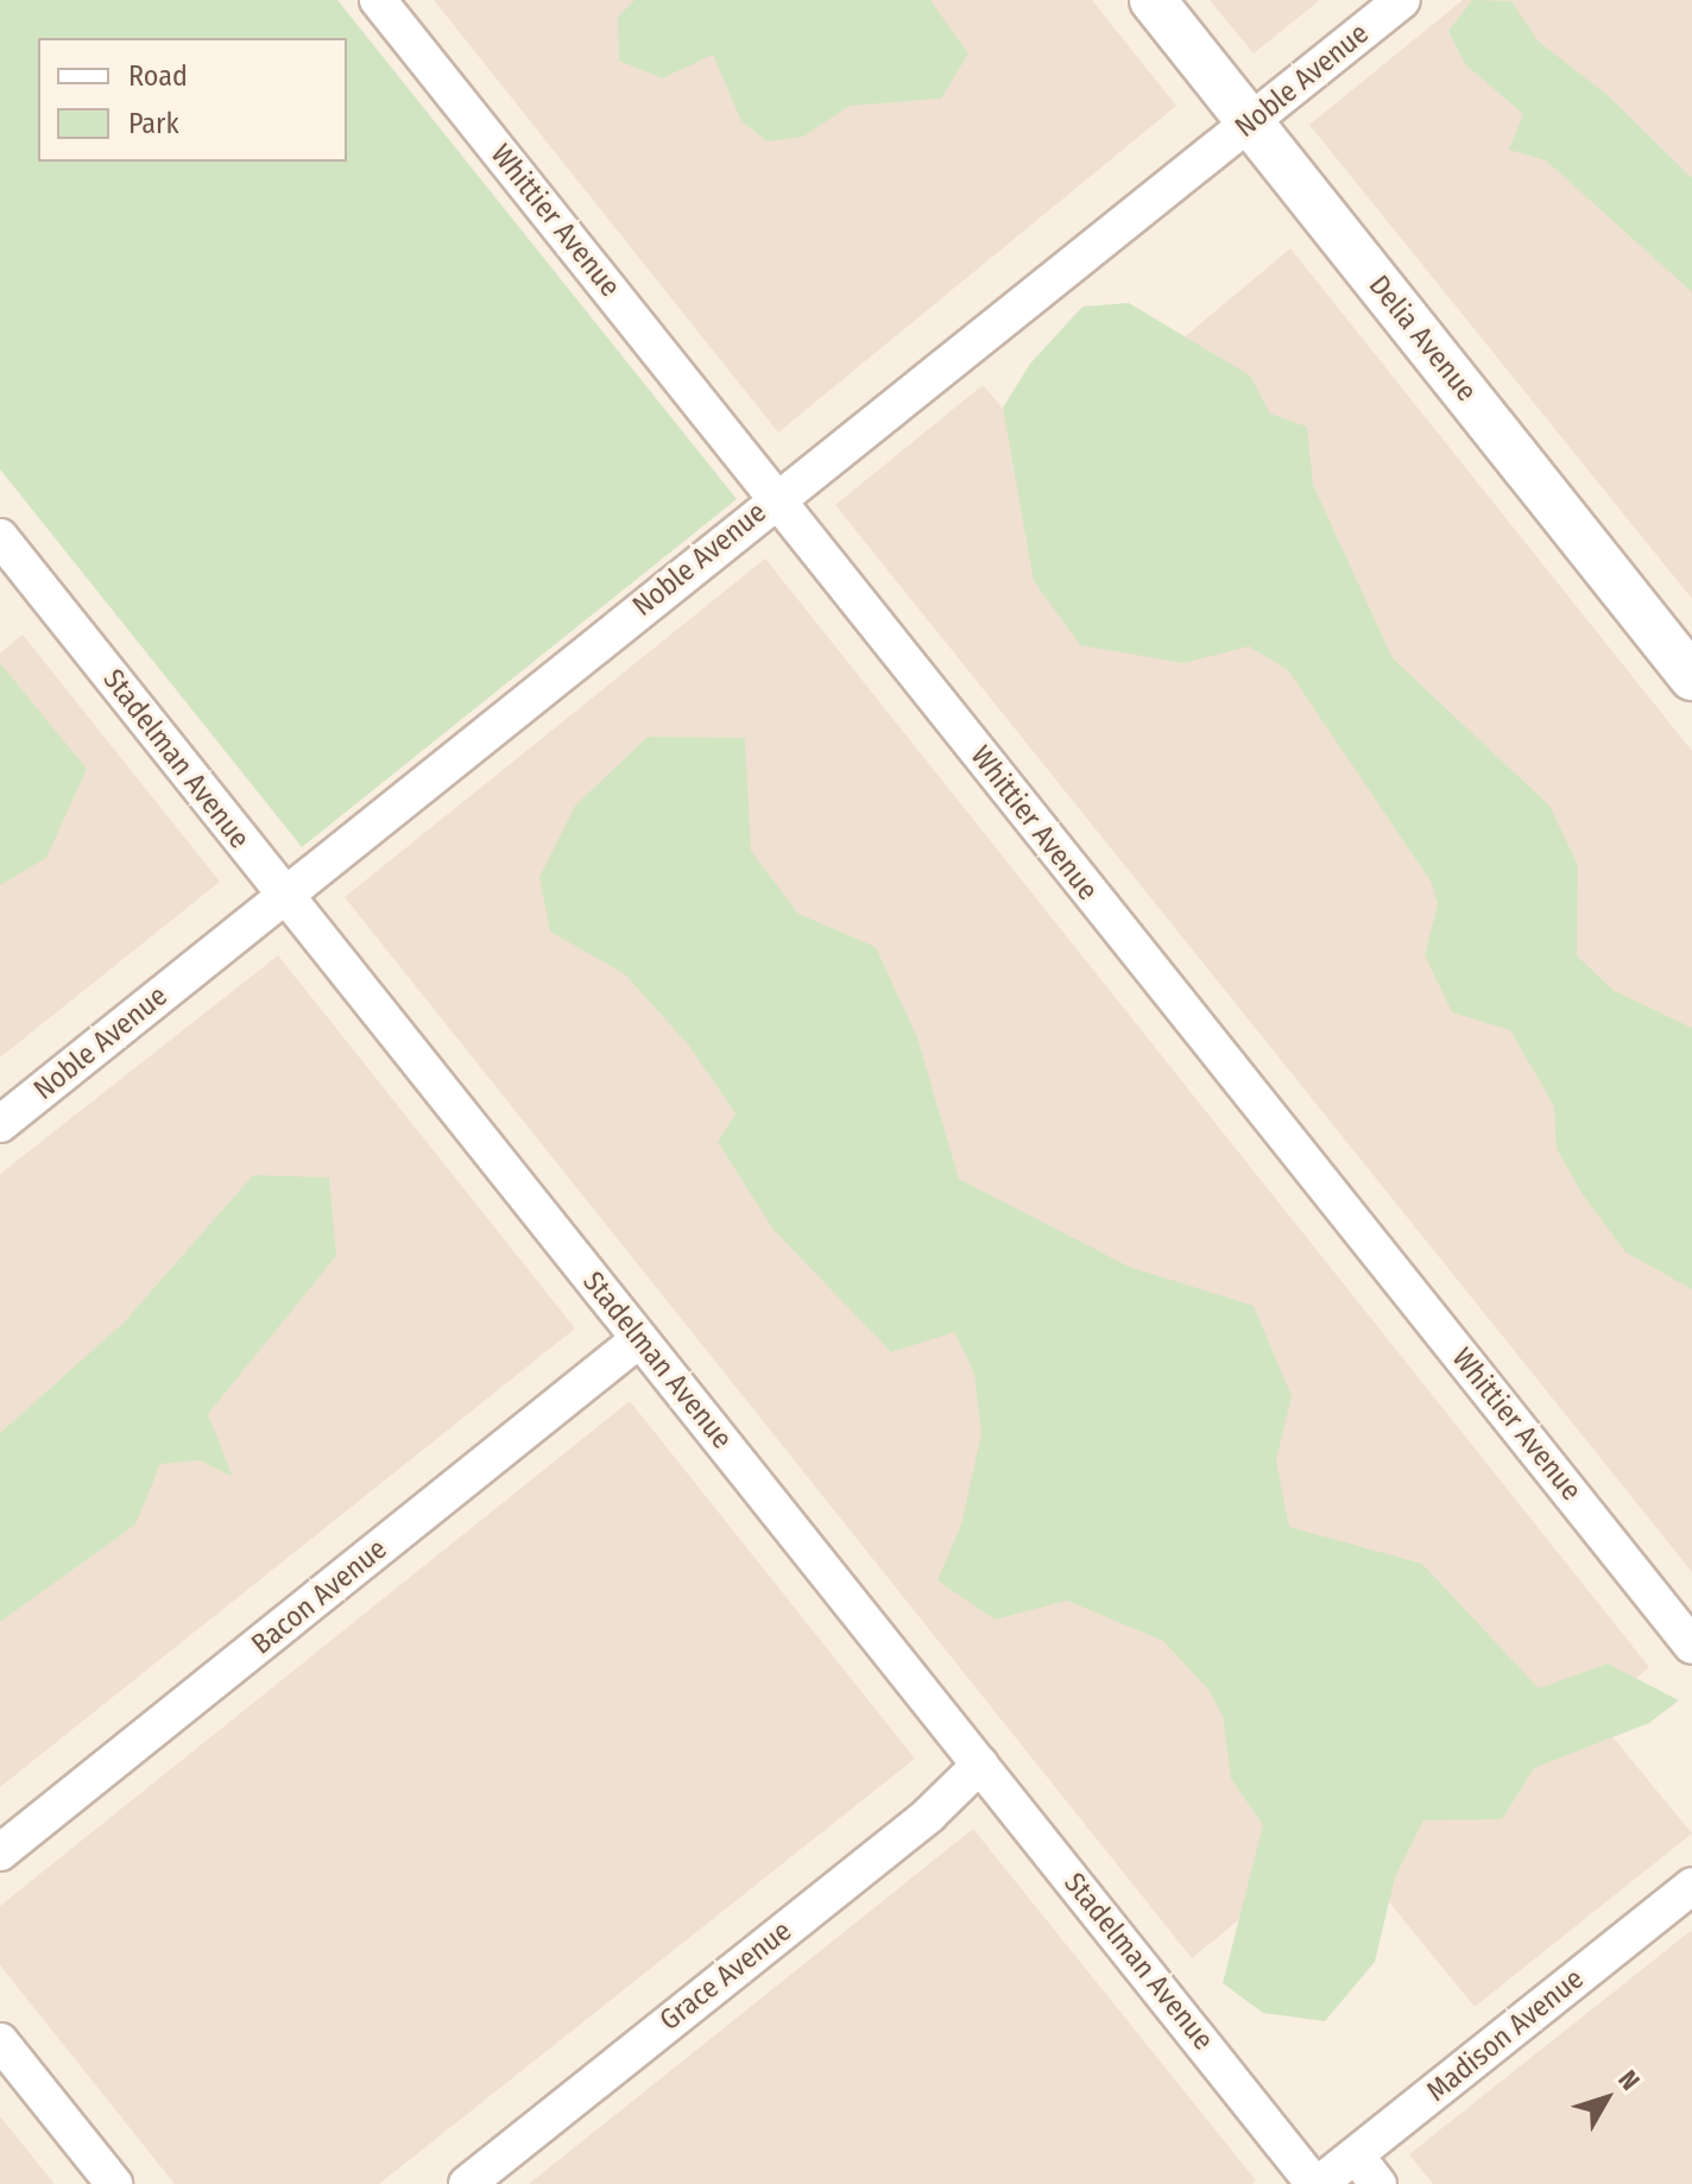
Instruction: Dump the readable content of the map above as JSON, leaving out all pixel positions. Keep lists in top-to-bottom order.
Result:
{
  "streets": {
    "street": [
      "Noble Avenue",
      "Whittier Avenue",
      "Delia Avenue",
      "Stadelman Avenue",
      "Bacon Avenue",
      "Grace Avenue",
      "Madison Avenue"
    ]
  },
  "crossings": [
    ["Noble Avenue", "Whittier Avenue"],
    ["Noble Avenue", "Delia Avenue"],
    ["Noble Avenue", "Stadelman Avenue"],
    ["Stadelman Avenue", "Bacon Avenue"],
    ["Stadelman Avenue", "Grace Avenue"],
    ["Stadelman Avenue", "Madison Avenue"]
  ],
  "legend": ["Road", "Park"],
  "north": "top right"
}
